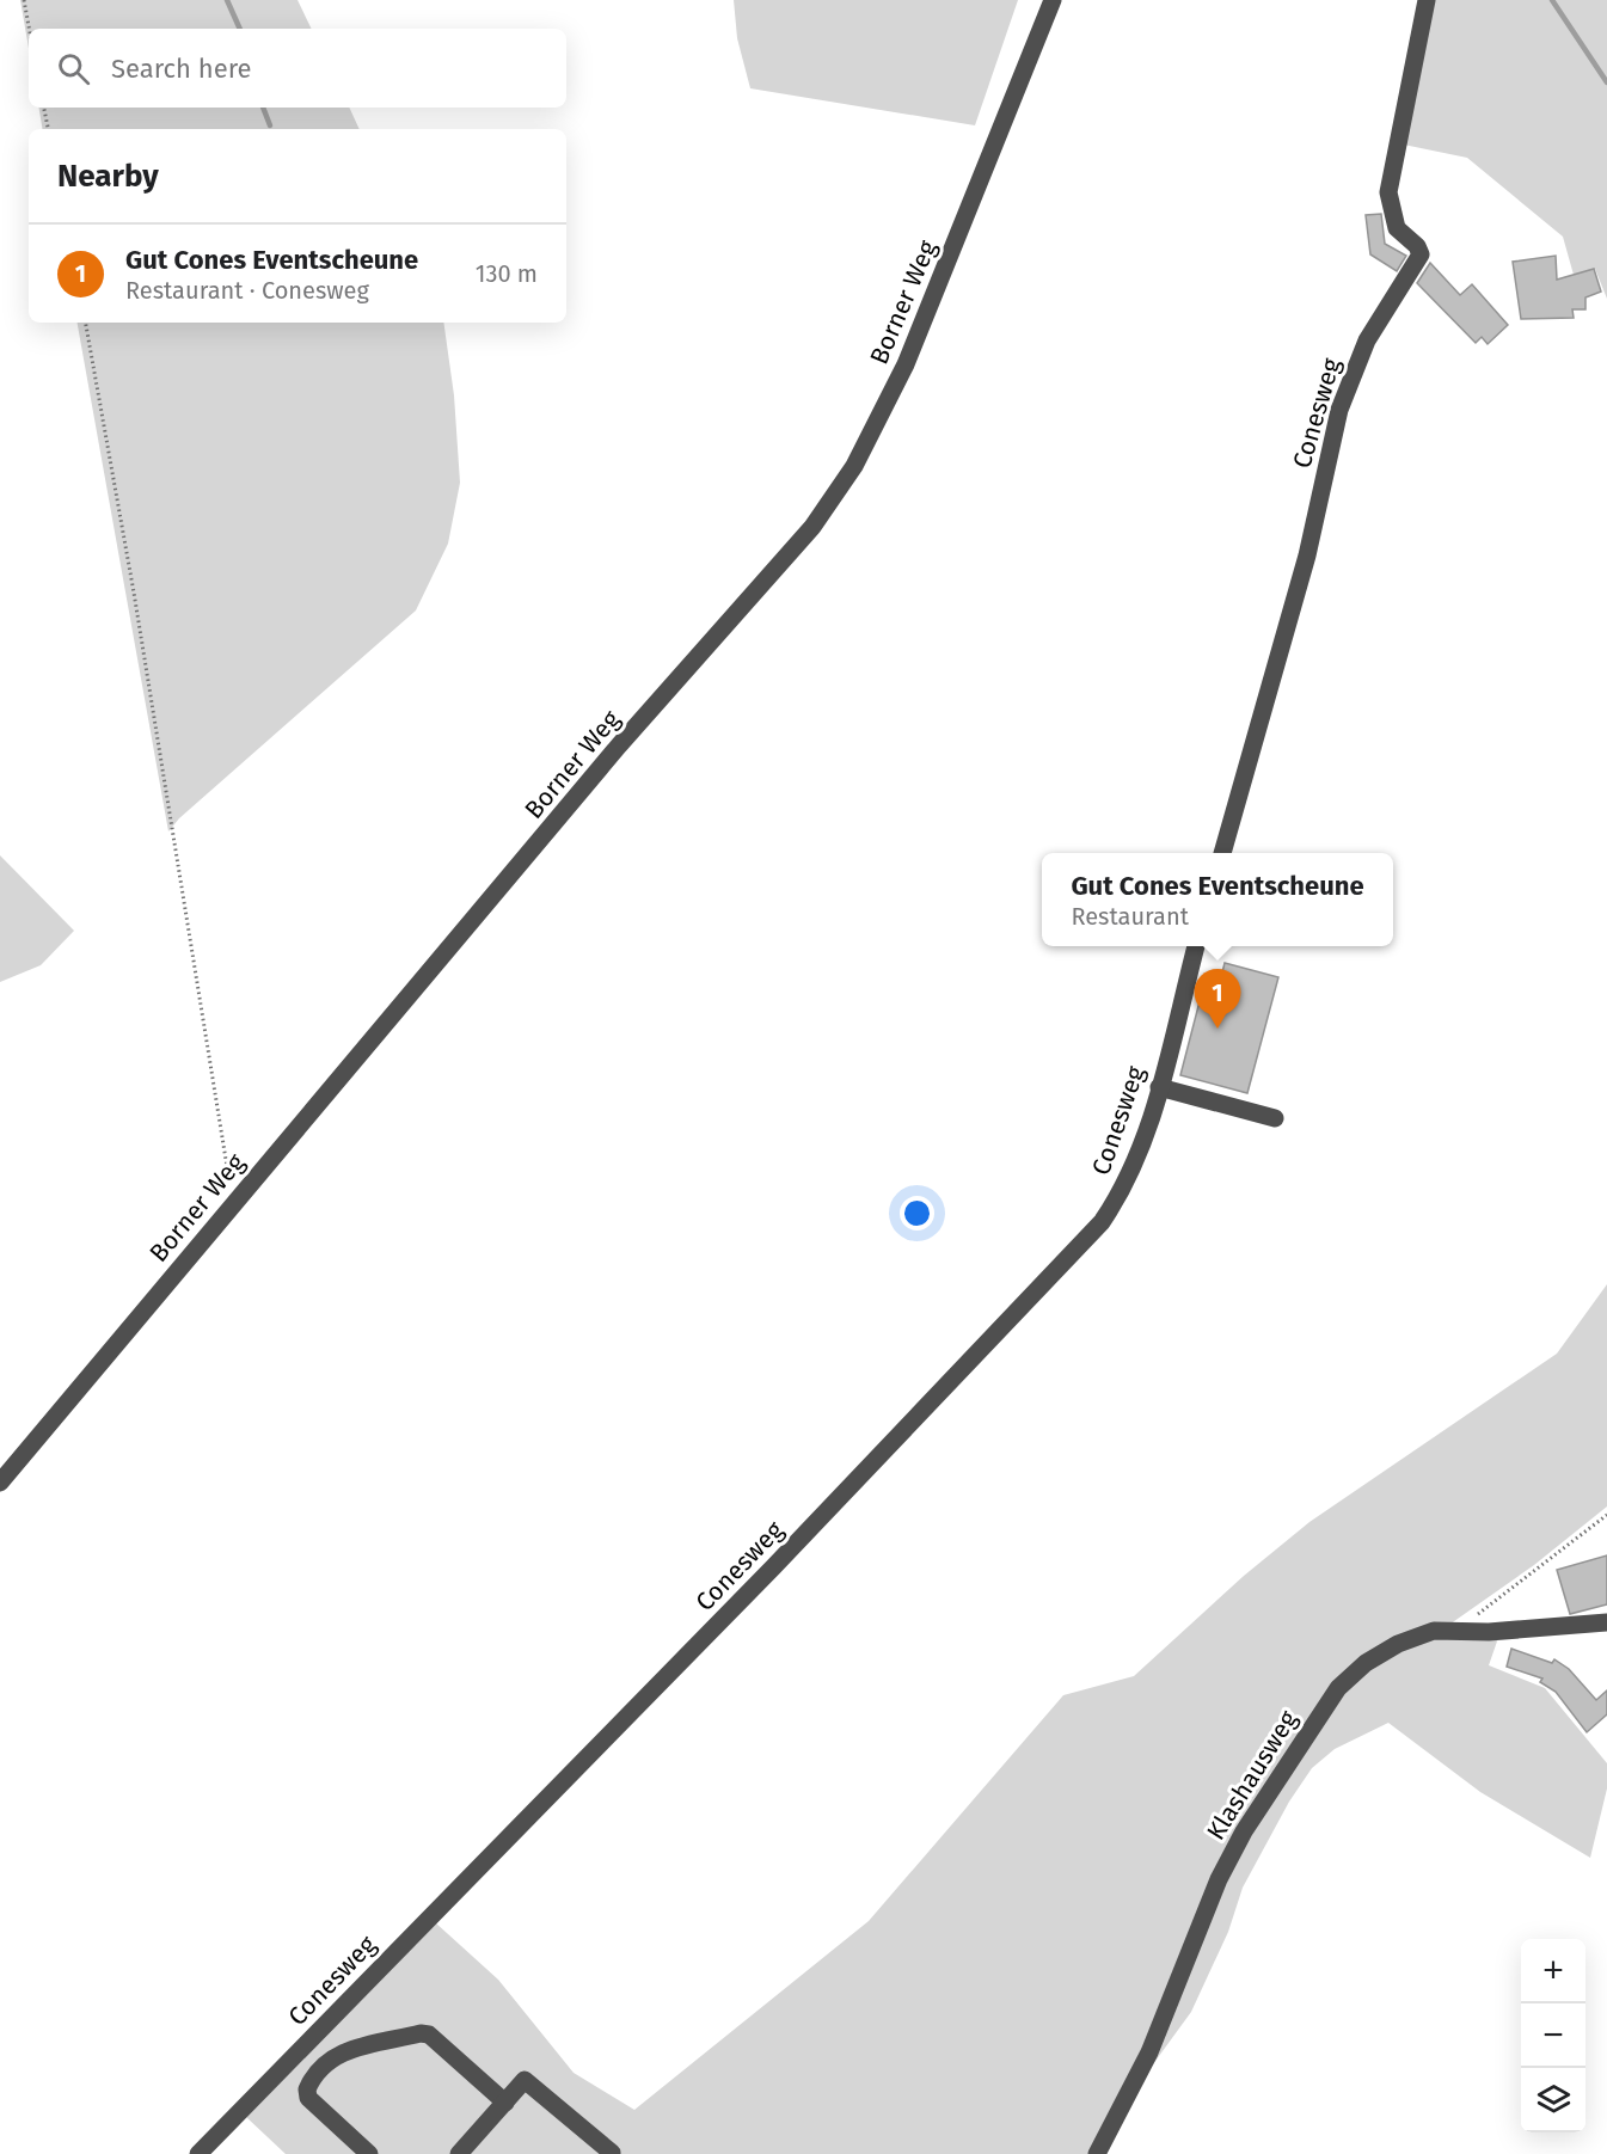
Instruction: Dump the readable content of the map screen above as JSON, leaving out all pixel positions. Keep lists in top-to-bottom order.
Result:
{
  "streets": {
    "street": ["Borner Weg", "Conesweg", "Klashausweg"]
  },
  "page": {
    "search": "Search here",
    "heading": "Nearby",
    "list": [
      {
        "mark": "1",
        "name": "Gut Cones Eventscheune",
        "note": "Restaurant · Conesweg",
        "value": "130 m"
      }
    ],
    "popup": ["Gut Cones Eventscheune", "Restaurant"],
    "pins": "1",
    "map_buttons": ["+", "−"]
  }
}
